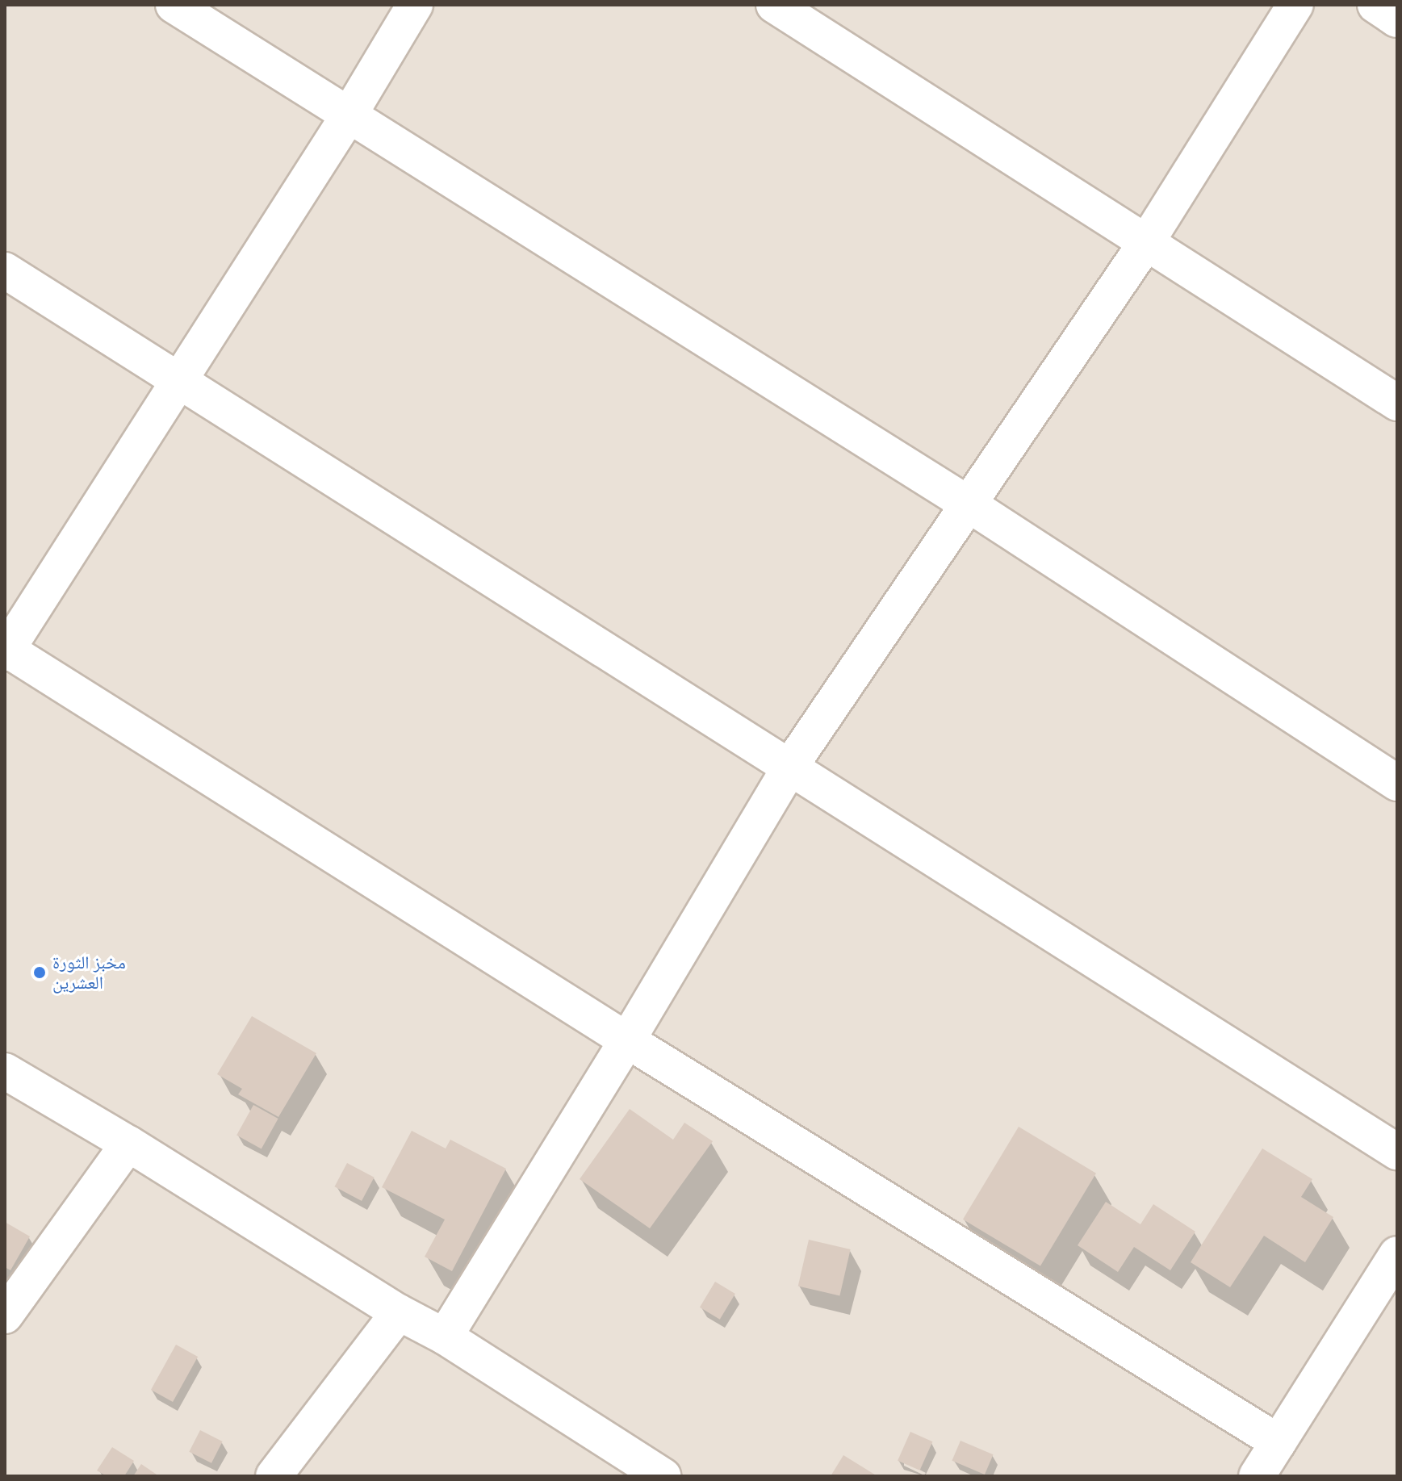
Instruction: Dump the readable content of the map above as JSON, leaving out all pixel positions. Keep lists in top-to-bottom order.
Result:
{
  "places": ["مخبز الثورة العشرين"]
}
